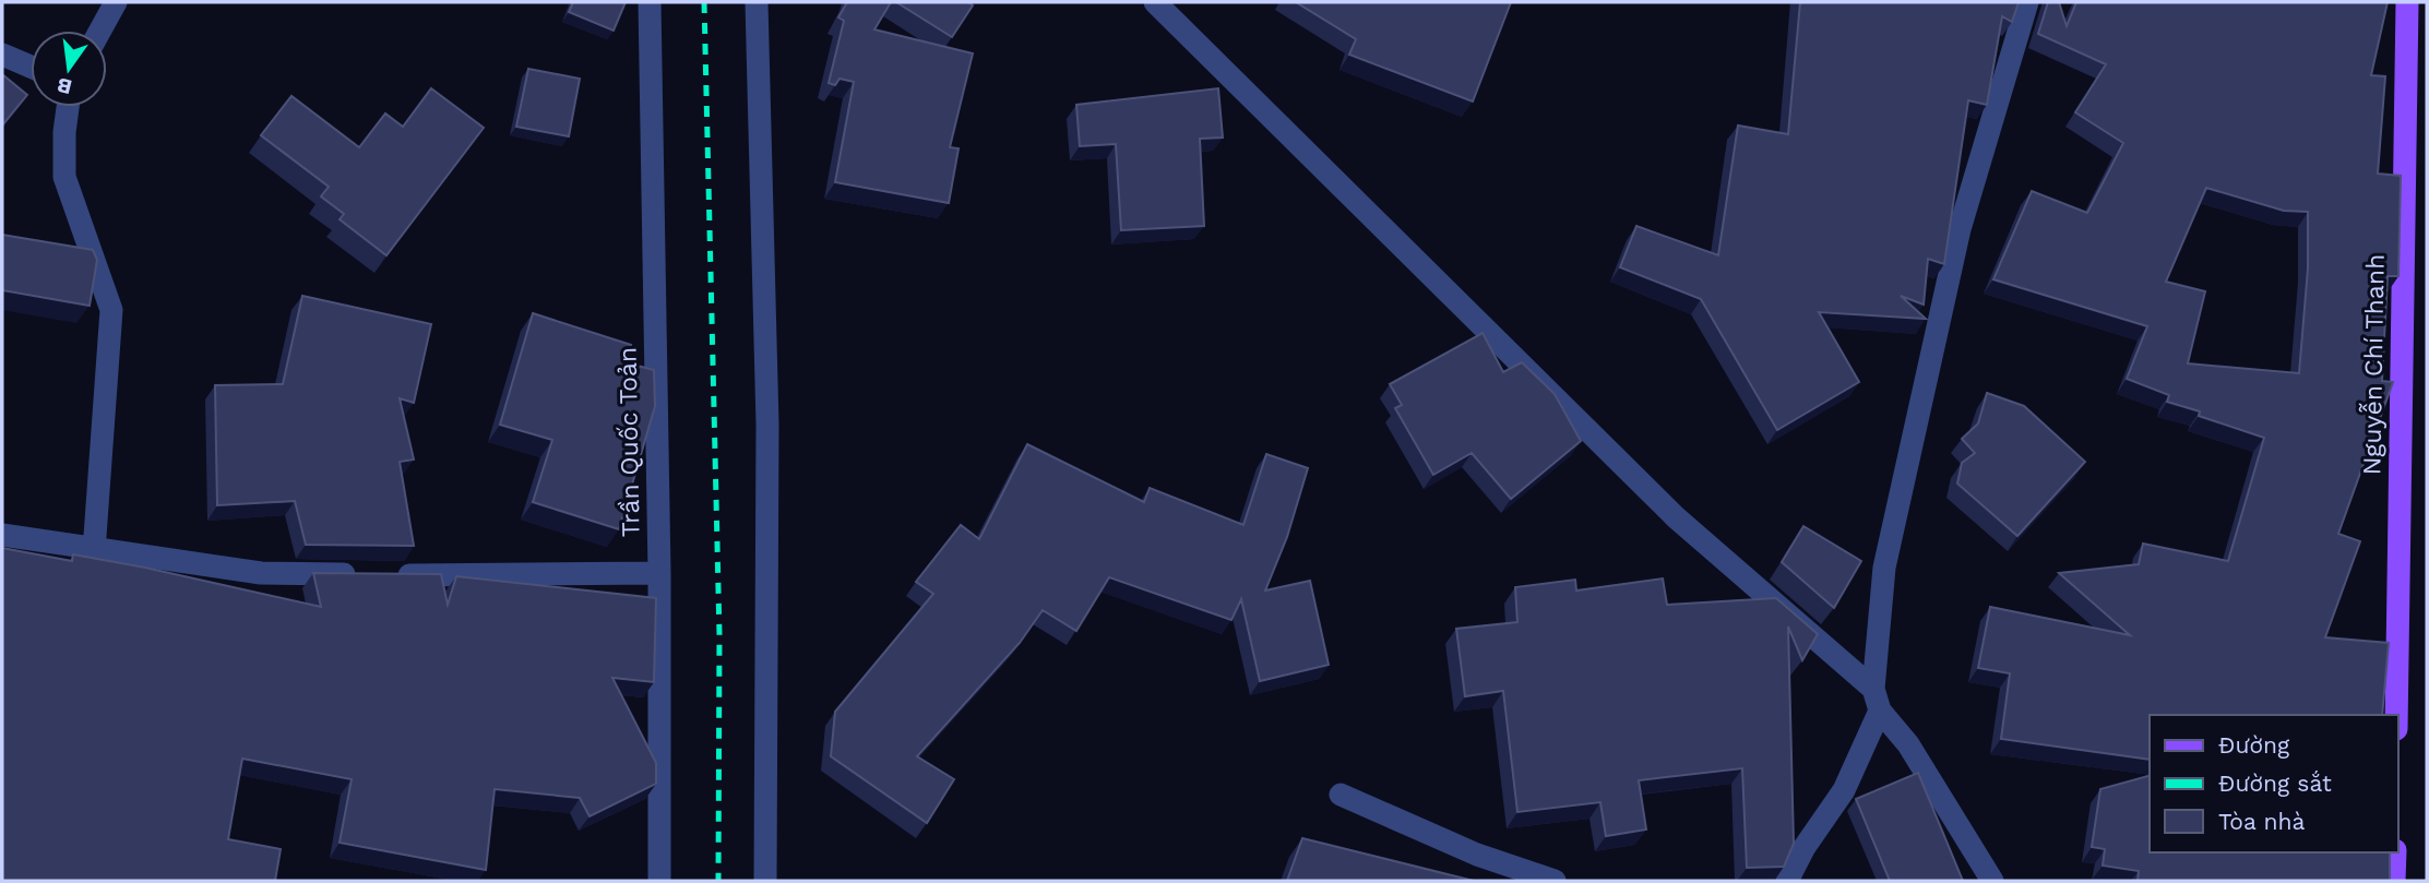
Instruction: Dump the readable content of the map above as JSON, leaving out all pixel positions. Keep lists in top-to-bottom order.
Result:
{
  "streets": {
    "main road": ["Nguyễn Chí Thanh"],
    "street": ["Trần Quốc Toản"]
  },
  "legend": ["Đường", "Đường sắt", "Tòa nhà"],
  "north": "bottom"
}
